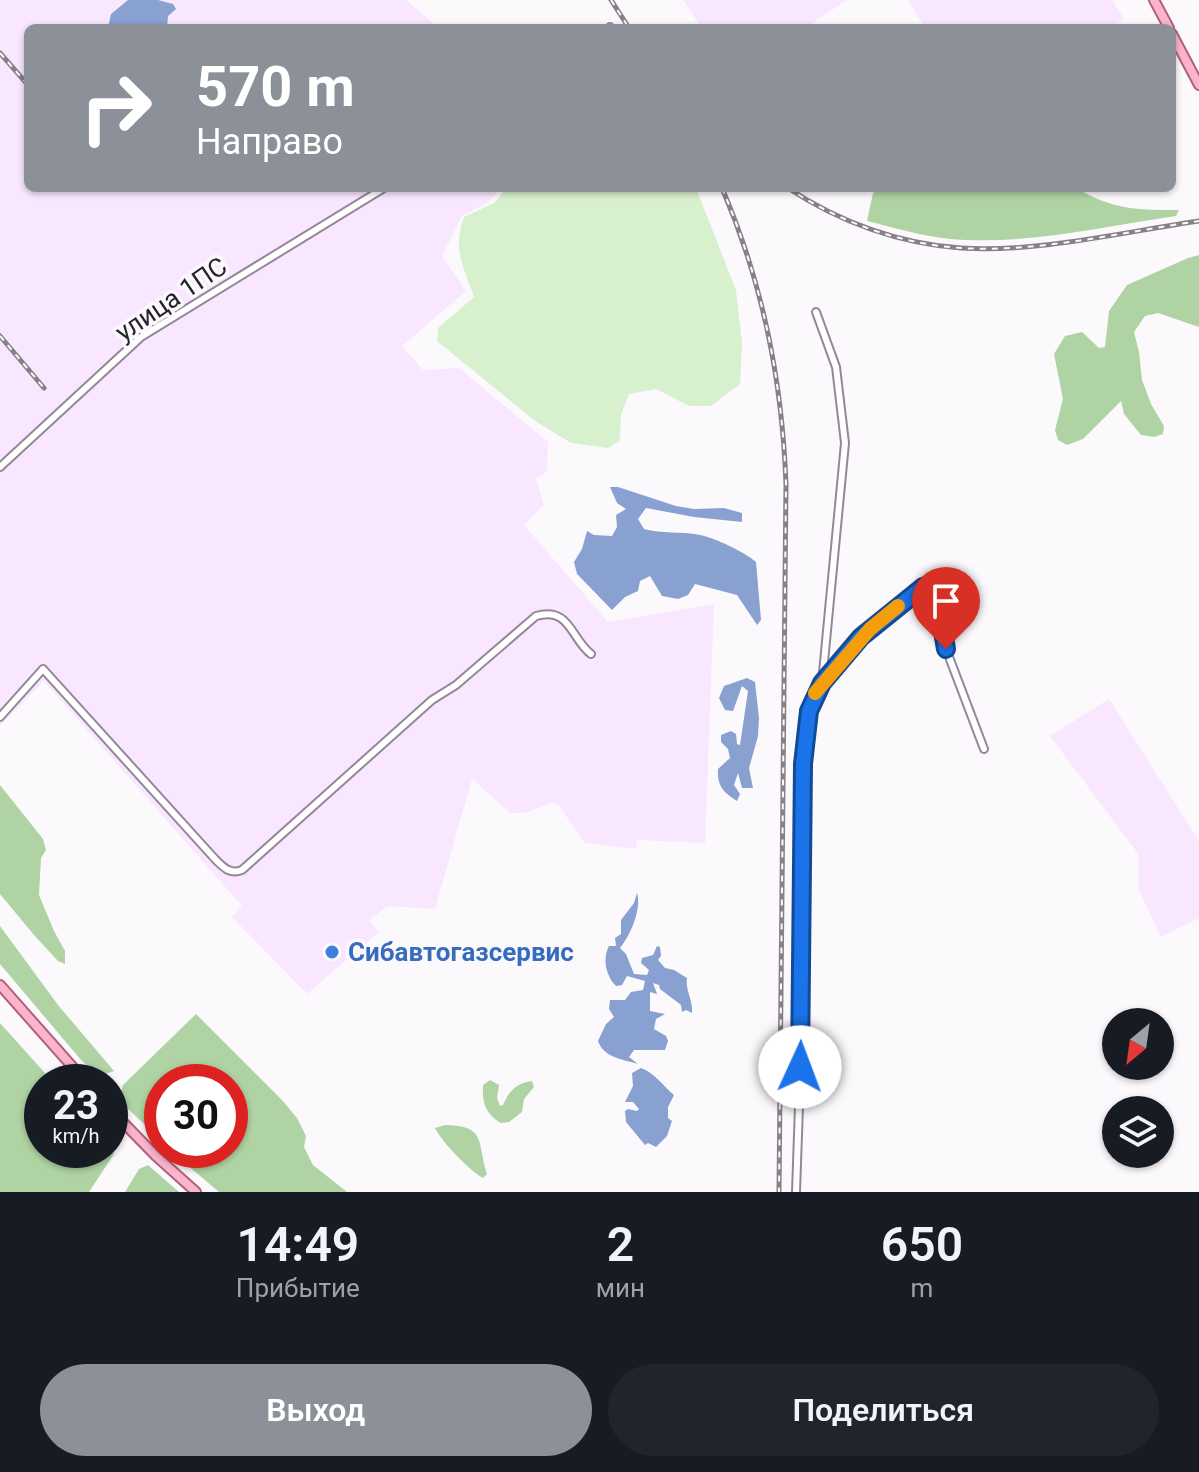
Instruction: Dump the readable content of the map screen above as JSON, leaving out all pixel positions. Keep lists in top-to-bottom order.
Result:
{
  "streets": {
    "street": ["улица 1ПС"]
  },
  "places": ["Сибавтогазсервис"],
  "north": "bottom left",
  "page": {
    "turn": ["570 m", "Направо"],
    "speed": "23 km/h",
    "limit": "30",
    "eta": [
      "14:49",
      "Прибытие",
      "2",
      "мин",
      "650",
      "m"
    ],
    "buttons": ["Выход", "Поделиться"]
  }
}
